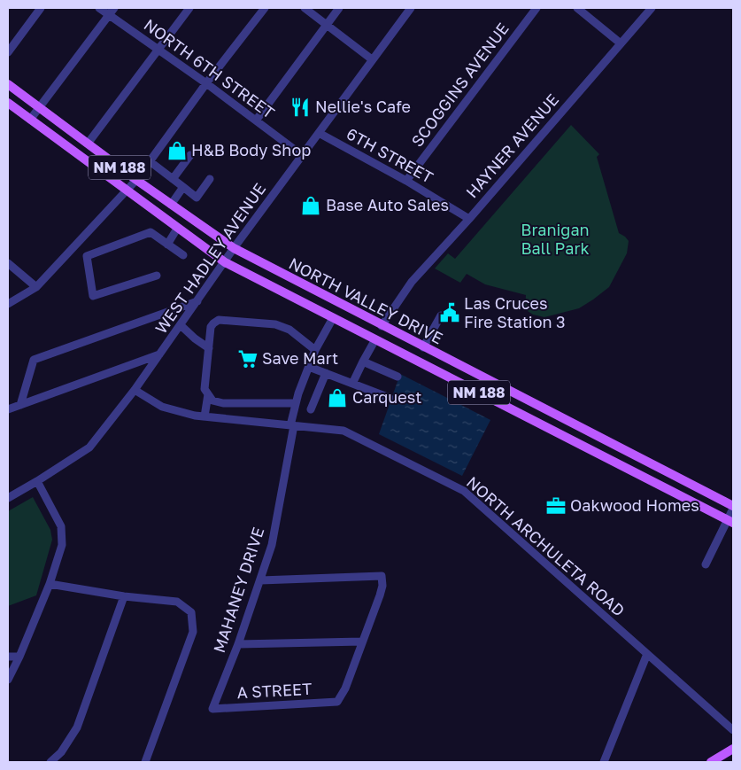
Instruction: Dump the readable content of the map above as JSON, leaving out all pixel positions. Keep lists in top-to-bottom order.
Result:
{
  "streets": {
    "main road": ["NM 188", "NORTH VALLEY DRIVE"],
    "street": [
      "NORTH 6TH STREET",
      "SCOGGINS AVENUE",
      "HAYNER AVENUE",
      "6TH STREET",
      "WEST HADLEY AVENUE",
      "NORTH ARCHULETA ROAD",
      "MAHANEY DRIVE",
      "A STREET"
    ]
  },
  "crossings": [
    ["NORTH 6TH STREET", "WEST HADLEY AVENUE"],
    ["SCOGGINS AVENUE", "6TH STREET"],
    ["HAYNER AVENUE", "6TH STREET"],
    ["HAYNER AVENUE", "NORTH VALLEY DRIVE"],
    ["6TH STREET", "WEST HADLEY AVENUE"],
    ["WEST HADLEY AVENUE", "NORTH VALLEY DRIVE"],
    ["WEST HADLEY AVENUE", "NORTH ARCHULETA ROAD"],
    ["NORTH ARCHULETA ROAD", "MAHANEY DRIVE"],
    ["MAHANEY DRIVE", "A STREET"]
  ],
  "parks": ["Branigan Ball Park"],
  "places": {
    "restaurant": ["Nellie's Cafe"],
    "shop": ["H&B Body Shop", "Base Auto Sales", "Carquest"],
    "public building": ["Las Cruces Fire Station 3"],
    "supermarket": ["Save Mart"],
    "office": ["Oakwood Homes"]
  }
}
